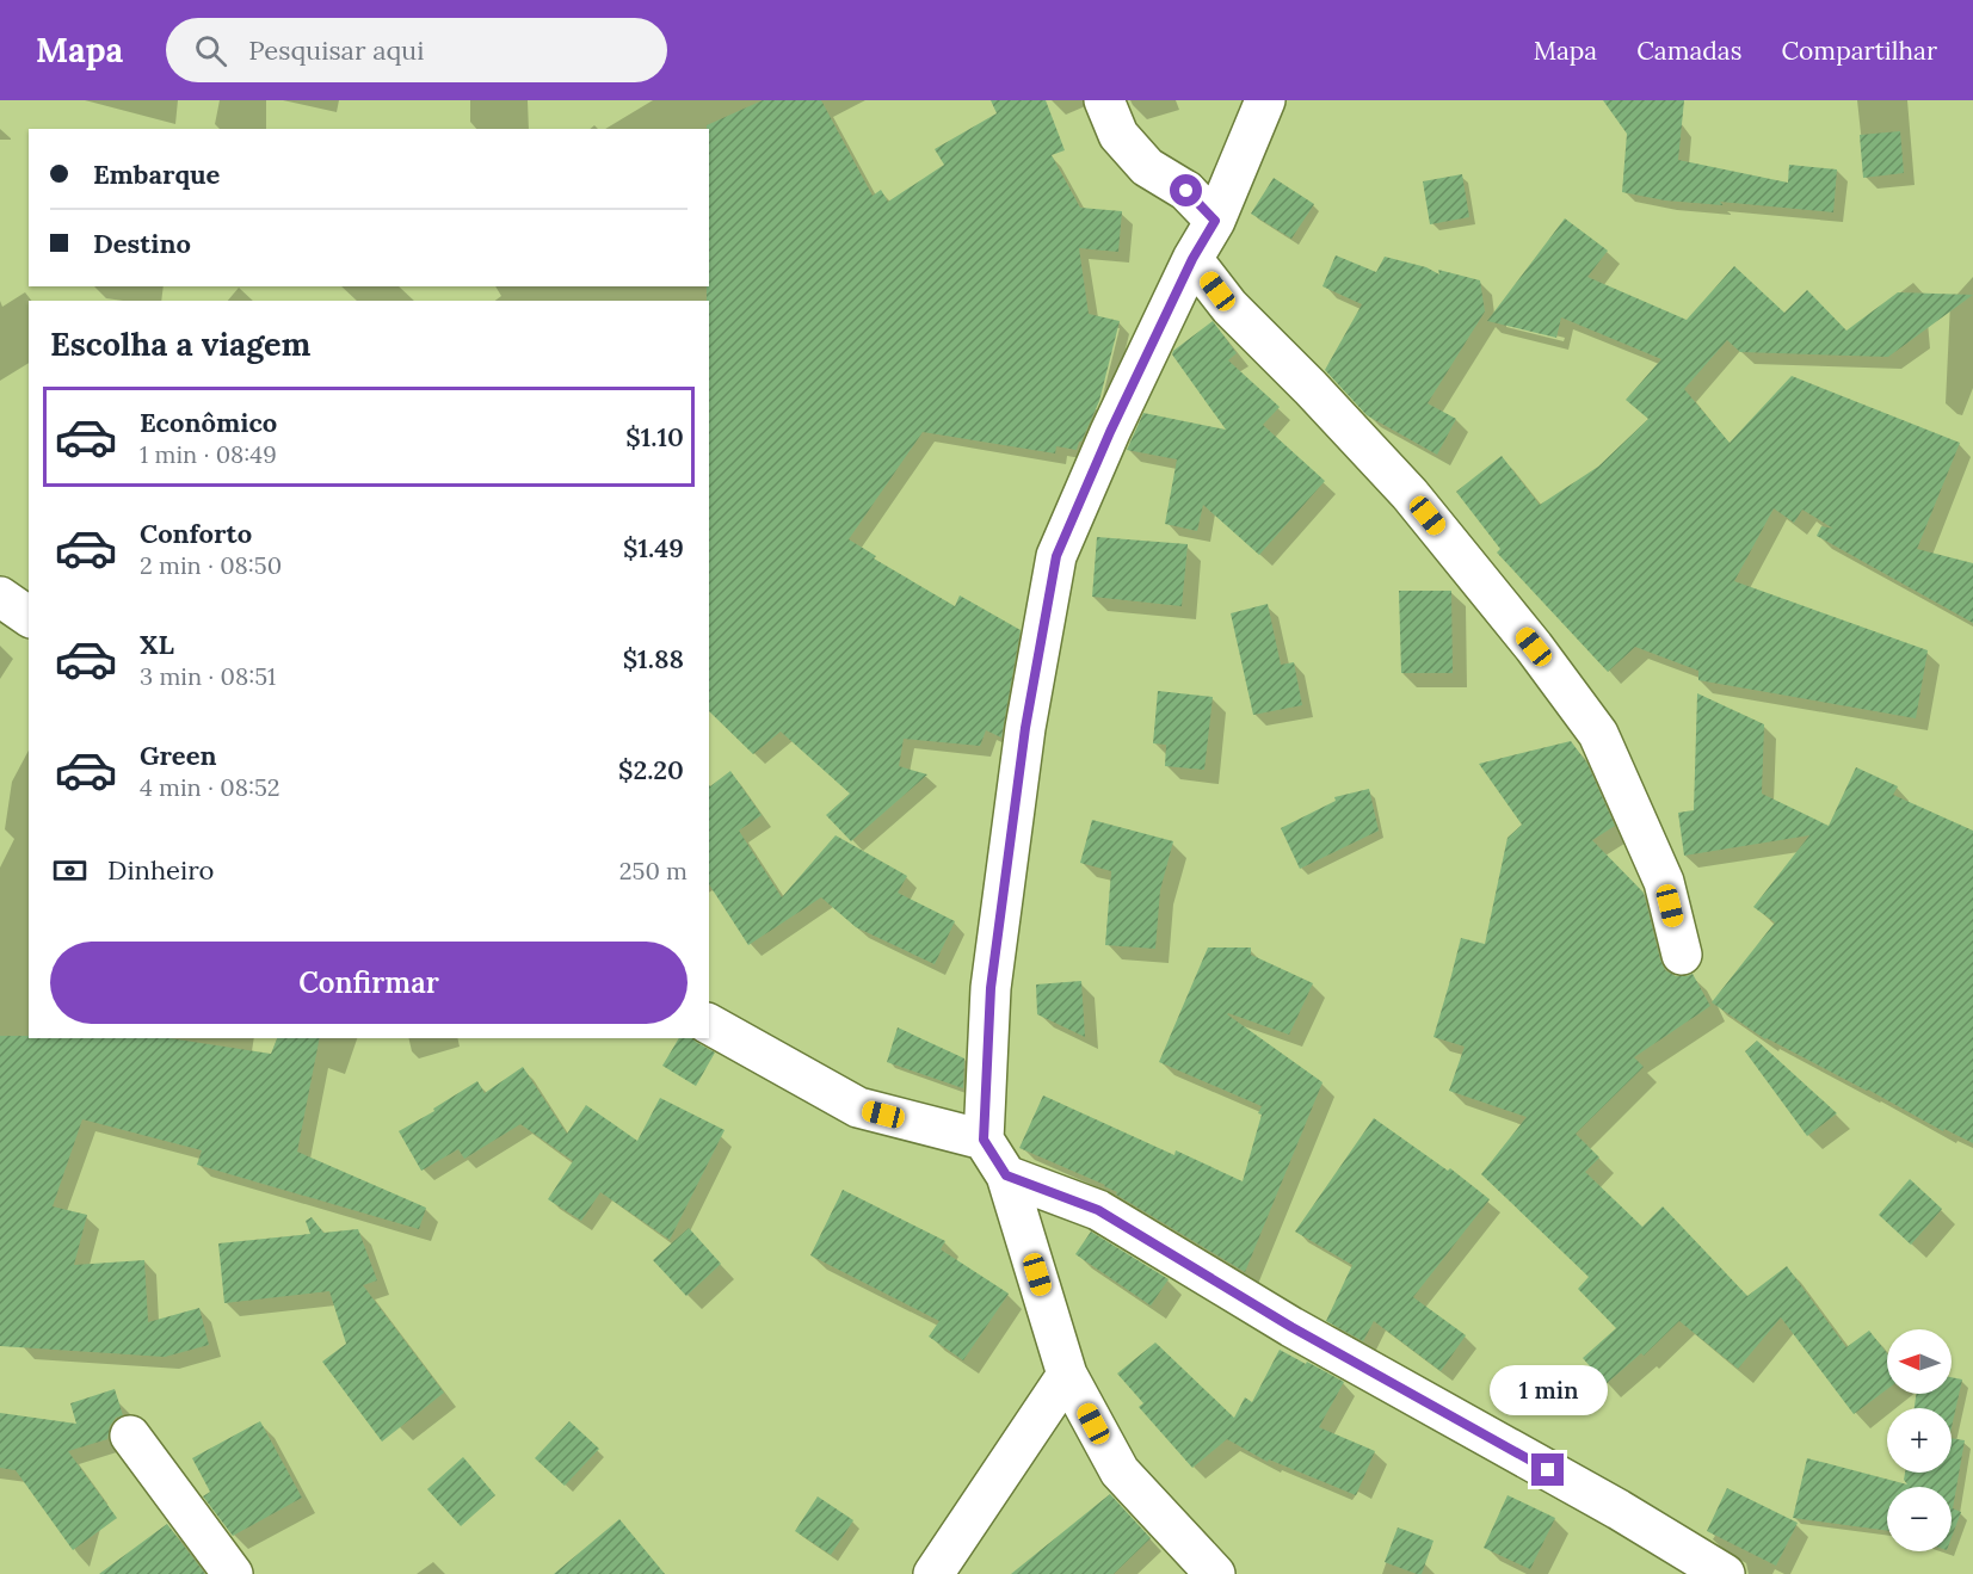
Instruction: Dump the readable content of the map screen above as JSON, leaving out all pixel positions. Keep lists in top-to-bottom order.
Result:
{
  "north": "left",
  "page": {
    "header": "Mapa",
    "search": "Pesquisar aqui",
    "nav": ["Mapa", "Camadas", "Compartilhar"],
    "banner": ["Embarque", "Destino"],
    "heading": "Escolha a viagem",
    "list": [
      {
        "name": "Econômico",
        "note": "1 min · 08:49",
        "value": "$1.10"
      },
      {
        "name": "Conforto",
        "note": "2 min · 08:50",
        "value": "$1.49"
      },
      {
        "name": "XL",
        "note": "3 min · 08:51",
        "value": "$1.88"
      },
      {
        "name": "Green",
        "note": "4 min · 08:52",
        "value": "$2.20"
      }
    ],
    "pay": ["Dinheiro", "250 m"],
    "buttons": "Confirmar",
    "map_buttons": ["+", "−"],
    "bubble": "1 min"
  }
}
